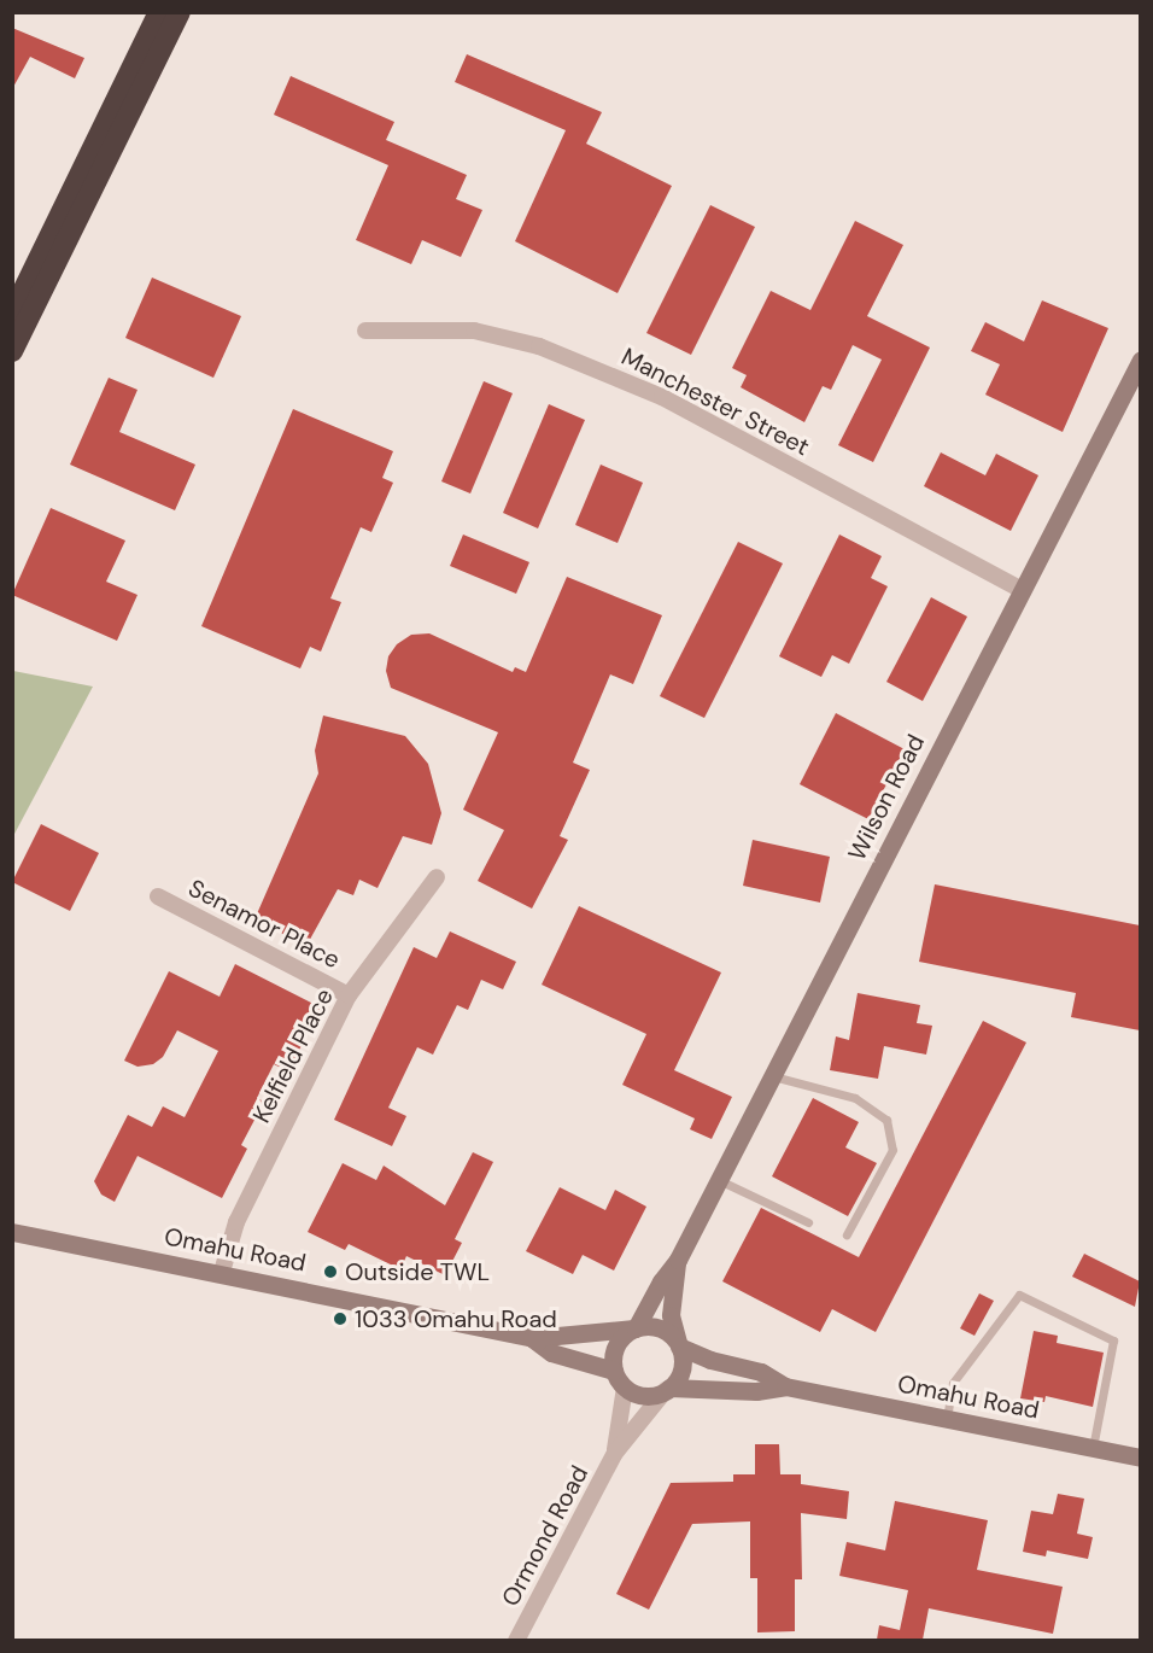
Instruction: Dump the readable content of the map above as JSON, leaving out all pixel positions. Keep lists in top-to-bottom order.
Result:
{
  "streets": {
    "main road": ["Wilson Road", "Omahu Road"],
    "street": [
      "Manchester Street",
      "Senamor Place",
      "Kelfield Place",
      "Ormond Road"
    ]
  },
  "crossings": [
    ["Manchester Street", "Wilson Road"],
    ["Wilson Road", "Omahu Road"],
    ["Wilson Road", "Ormond Road"],
    ["Senamor Place", "Kelfield Place"],
    ["Kelfield Place", "Omahu Road"],
    ["Omahu Road", "Ormond Road"]
  ],
  "places": ["Outside TWL", "1033 Omahu Road"]
}
